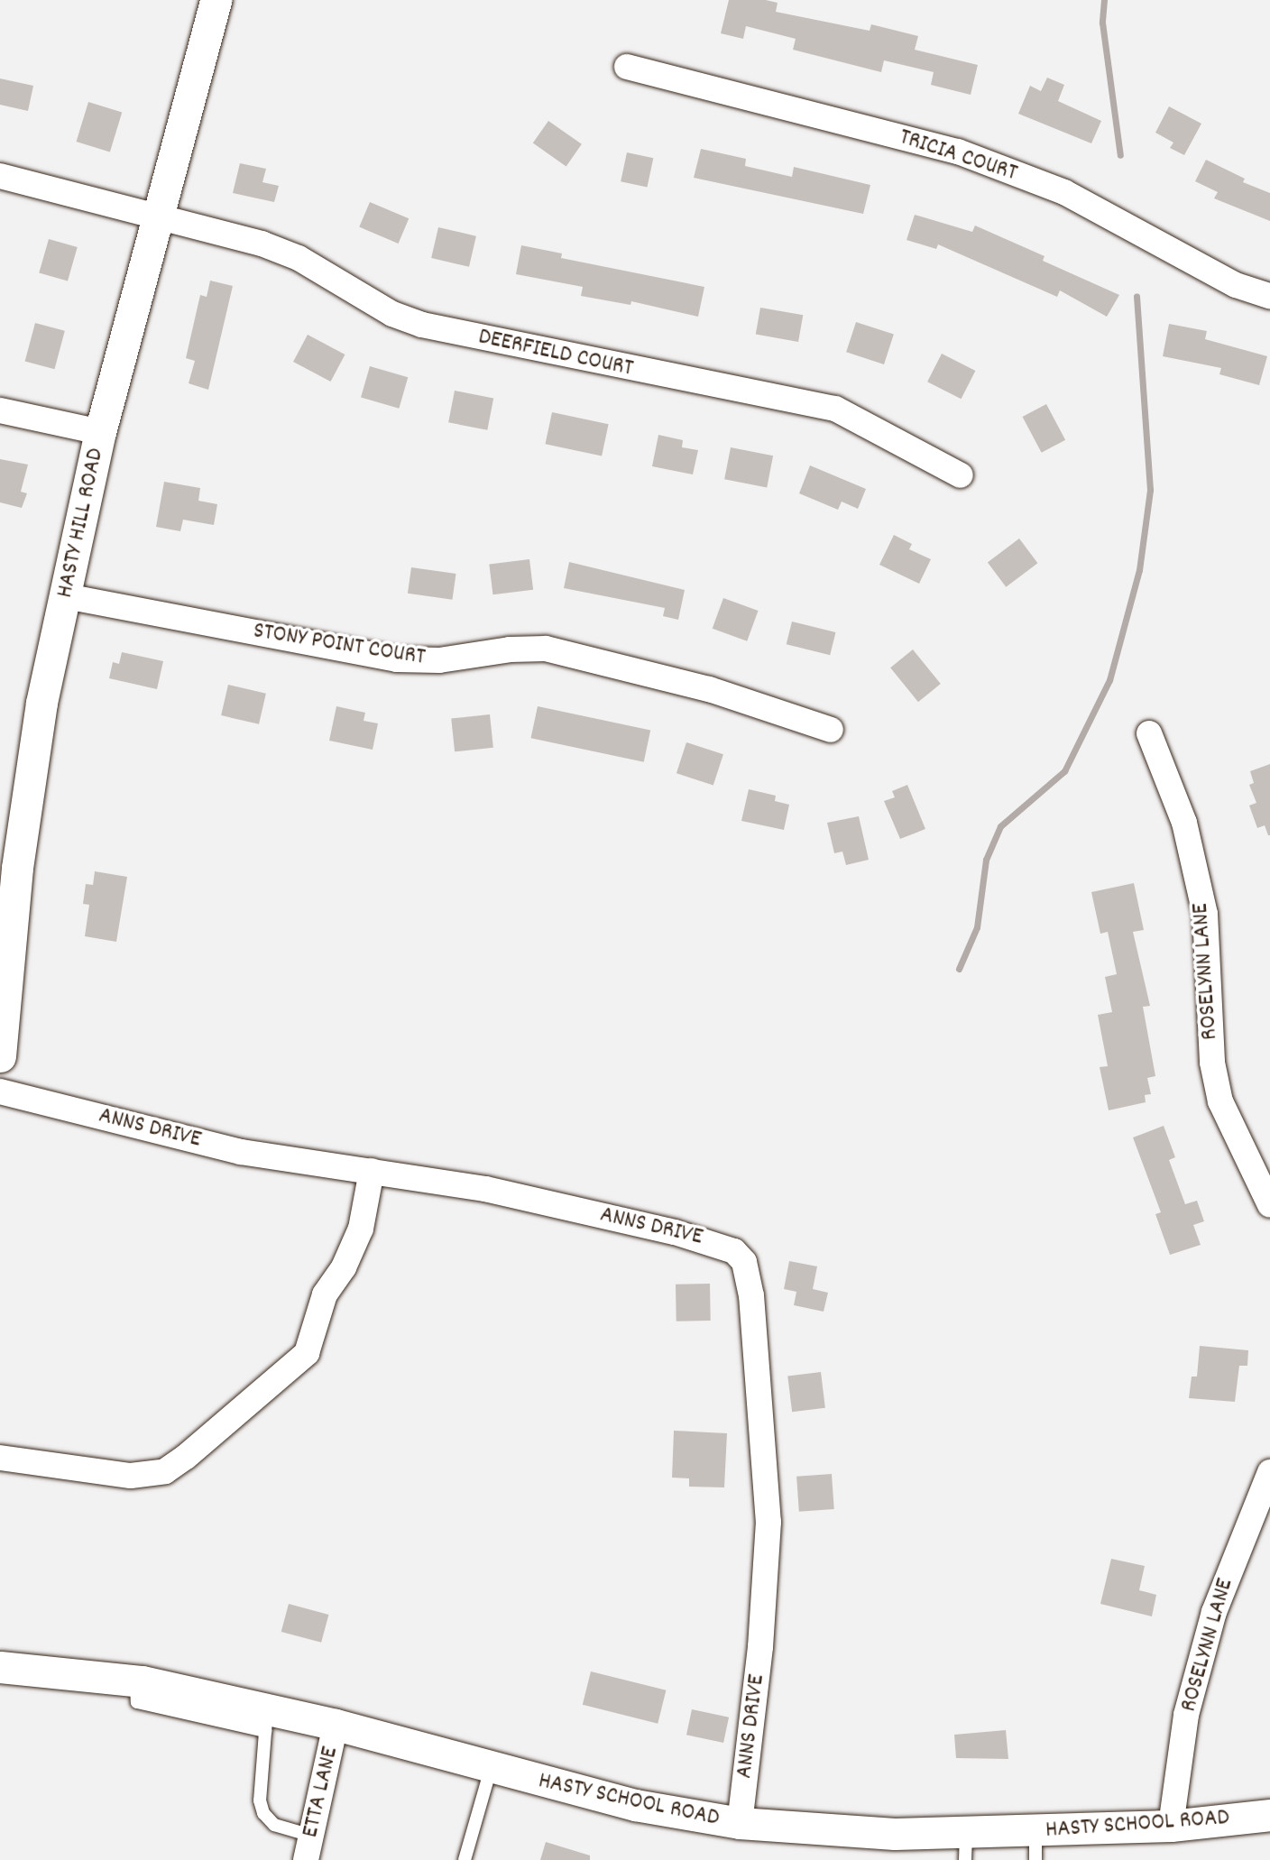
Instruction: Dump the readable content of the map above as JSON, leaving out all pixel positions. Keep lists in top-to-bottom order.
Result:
{
  "streets": {
    "street": [
      "TRICIA COURT",
      "DEERFIELD COURT",
      "HASTY HILL ROAD",
      "STONY POINT COURT",
      "ROSELYNN LANE",
      "ANNS DRIVE",
      "ETTA LANE",
      "HASTY SCHOOL ROAD"
    ]
  },
  "crossings": [
    ["DEERFIELD COURT", "HASTY HILL ROAD"],
    ["HASTY HILL ROAD", "STONY POINT COURT"],
    ["ROSELYNN LANE", "HASTY SCHOOL ROAD"],
    ["ANNS DRIVE", "HASTY SCHOOL ROAD"],
    ["ETTA LANE", "HASTY SCHOOL ROAD"]
  ]
}
